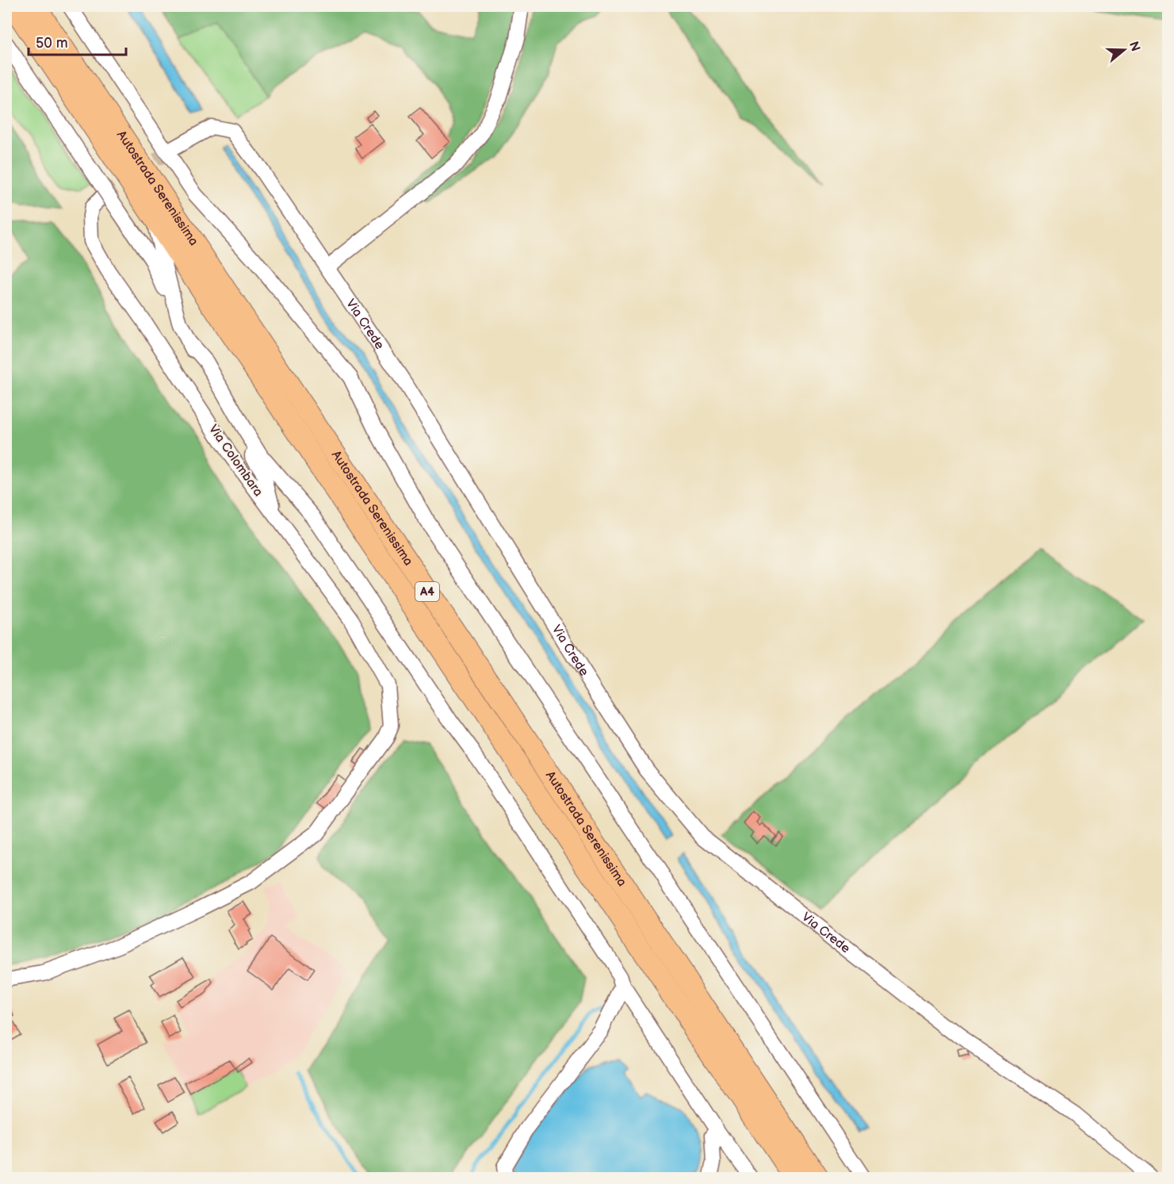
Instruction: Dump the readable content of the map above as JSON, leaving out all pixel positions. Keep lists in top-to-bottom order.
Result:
{
  "streets": {
    "highway": ["Autostrada Serenissima", "A4"],
    "street": ["Via Crede", "Via Colombara"]
  },
  "scale_bar": "50 m",
  "north": "right"
}
